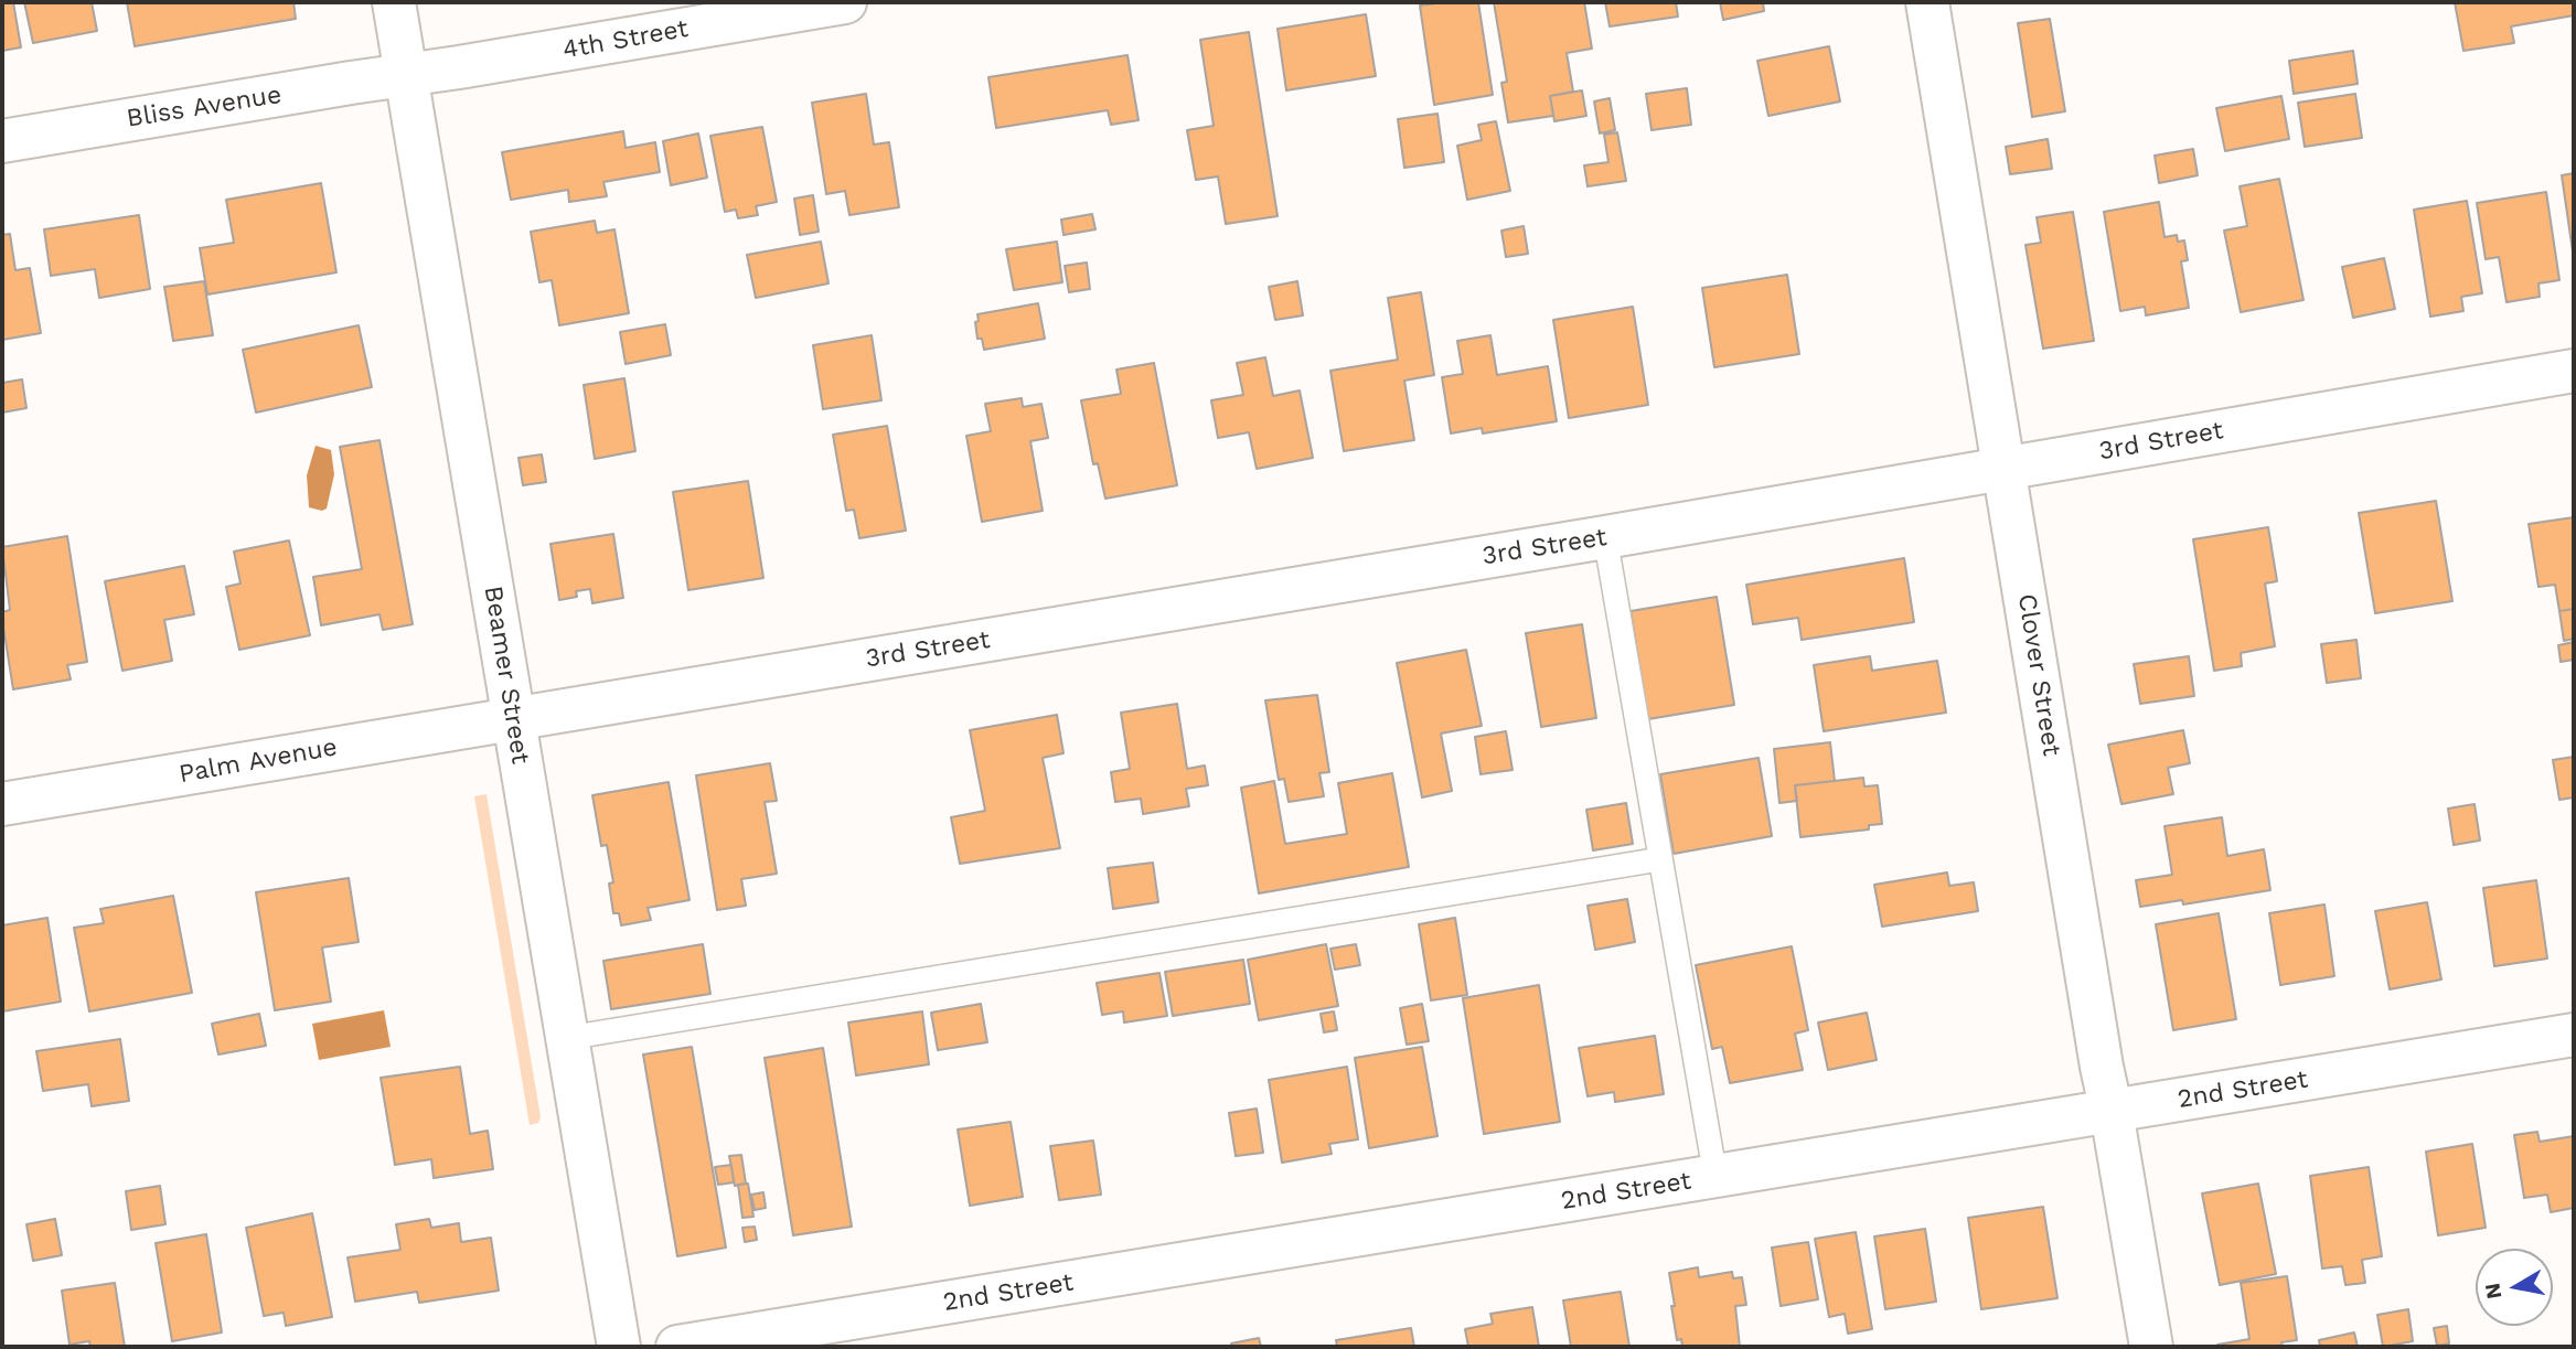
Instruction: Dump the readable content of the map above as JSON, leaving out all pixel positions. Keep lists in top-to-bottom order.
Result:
{
  "streets": {
    "street": [
      "4th Street",
      "Bliss Avenue",
      "3rd Street",
      "Beamer Street",
      "Clover Street",
      "Palm Avenue",
      "2nd Street"
    ]
  },
  "crossings": [
    ["4th Street", "Bliss Avenue"],
    ["4th Street", "Beamer Street"],
    ["Bliss Avenue", "Beamer Street"],
    ["3rd Street", "Beamer Street"],
    ["3rd Street", "Clover Street"],
    ["3rd Street", "Palm Avenue"],
    ["Beamer Street", "Palm Avenue"],
    ["Clover Street", "2nd Street"]
  ],
  "north": "left"
}
